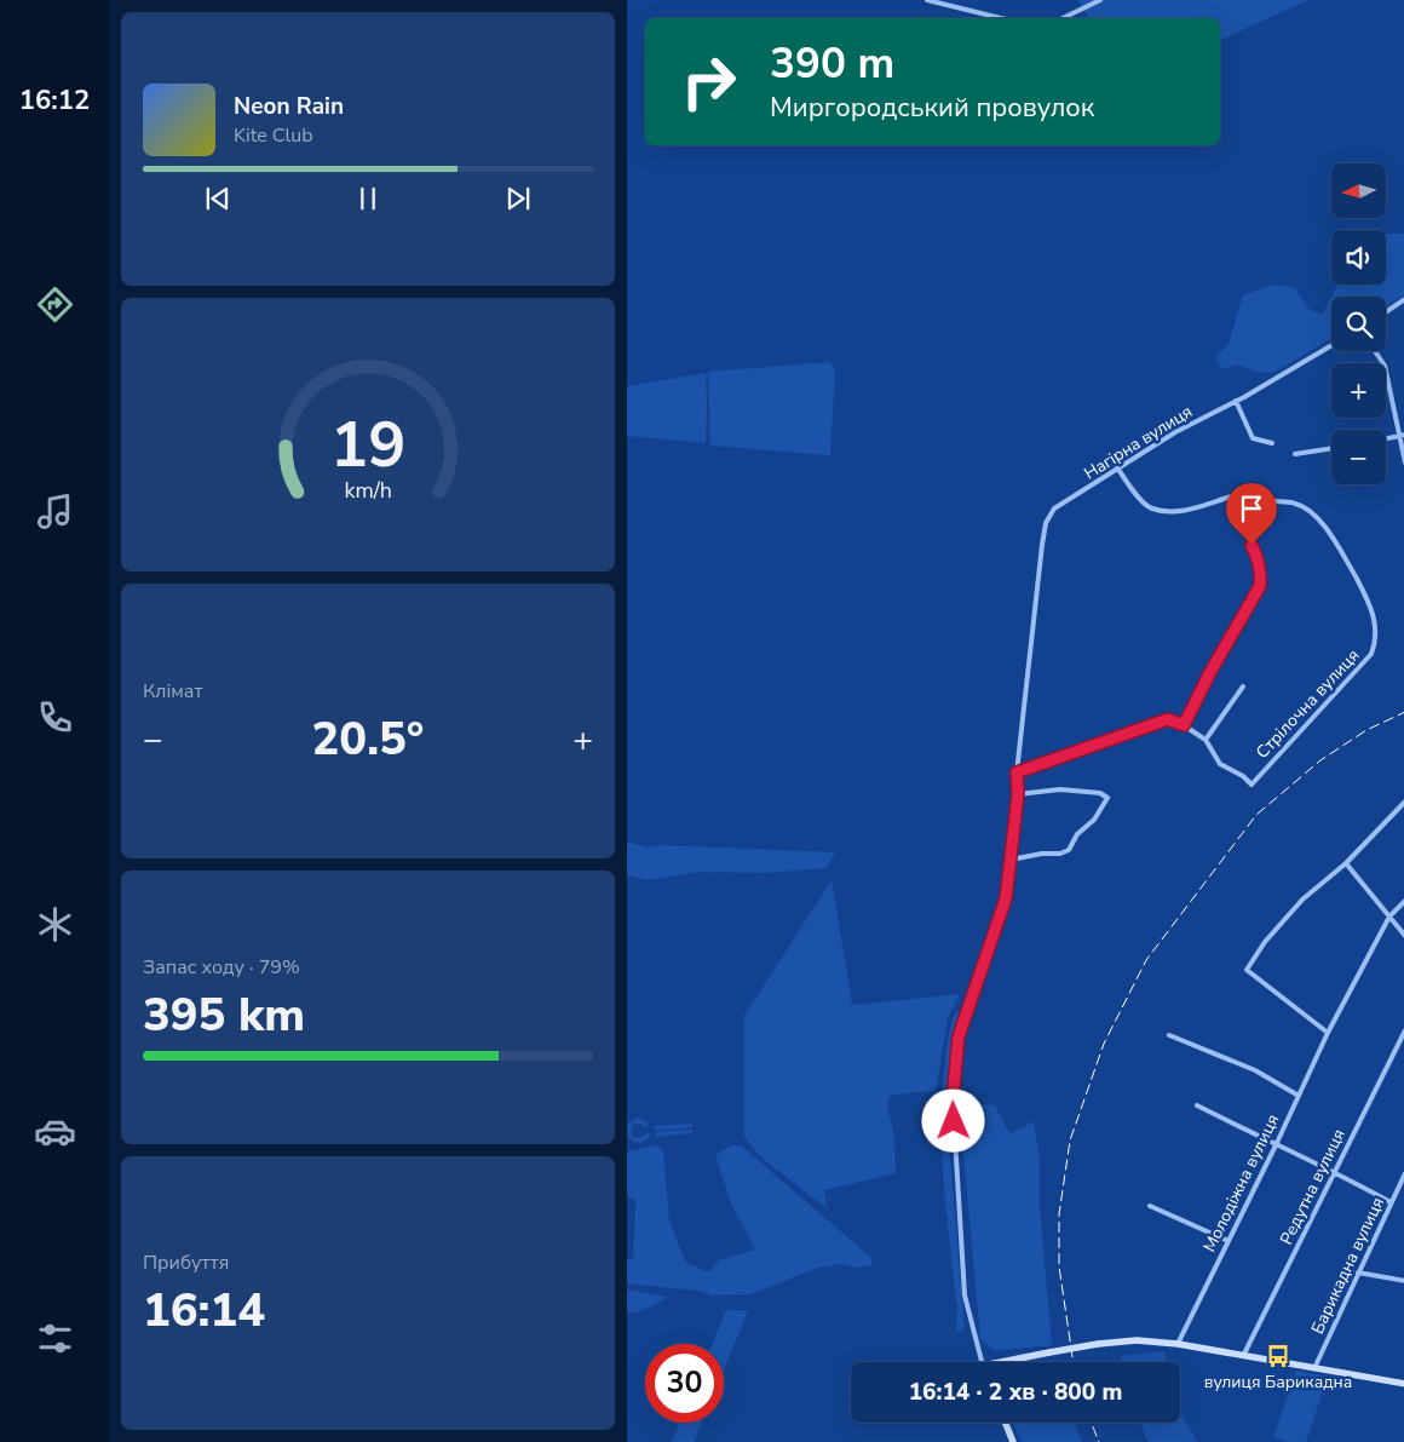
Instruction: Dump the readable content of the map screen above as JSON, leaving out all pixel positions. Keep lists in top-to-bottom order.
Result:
{
  "streets": {
    "street": [
      "Нагірна вулиця",
      "Стрілочна вулиця",
      "Молодіжна вулиця",
      "Редутна вулиця",
      "Барикадна вулиця"
    ]
  },
  "crossings": [
    ["Нагірна вулиця", "Стрілочна вулиця"]
  ],
  "places": {
    "bus stop": ["вулиця Барикадна"]
  },
  "north": "left",
  "page": {
    "tabs": "16:12",
    "turn": ["390 m", "Миргородський провулок"],
    "song": ["Neon Rain", "Kite Club"],
    "map_buttons": ["+", "−"],
    "tile": [
      "Клімат",
      ["Запас ходу · 79%", "395 km"],
      ["Прибуття", "16:14"]
    ],
    "heat": ["−", "20.5°", "+"],
    "limit": "30",
    "trip": "16:14 · 2 хв · 800 m",
    "gauge": ["19", "km/h"]
  }
}
